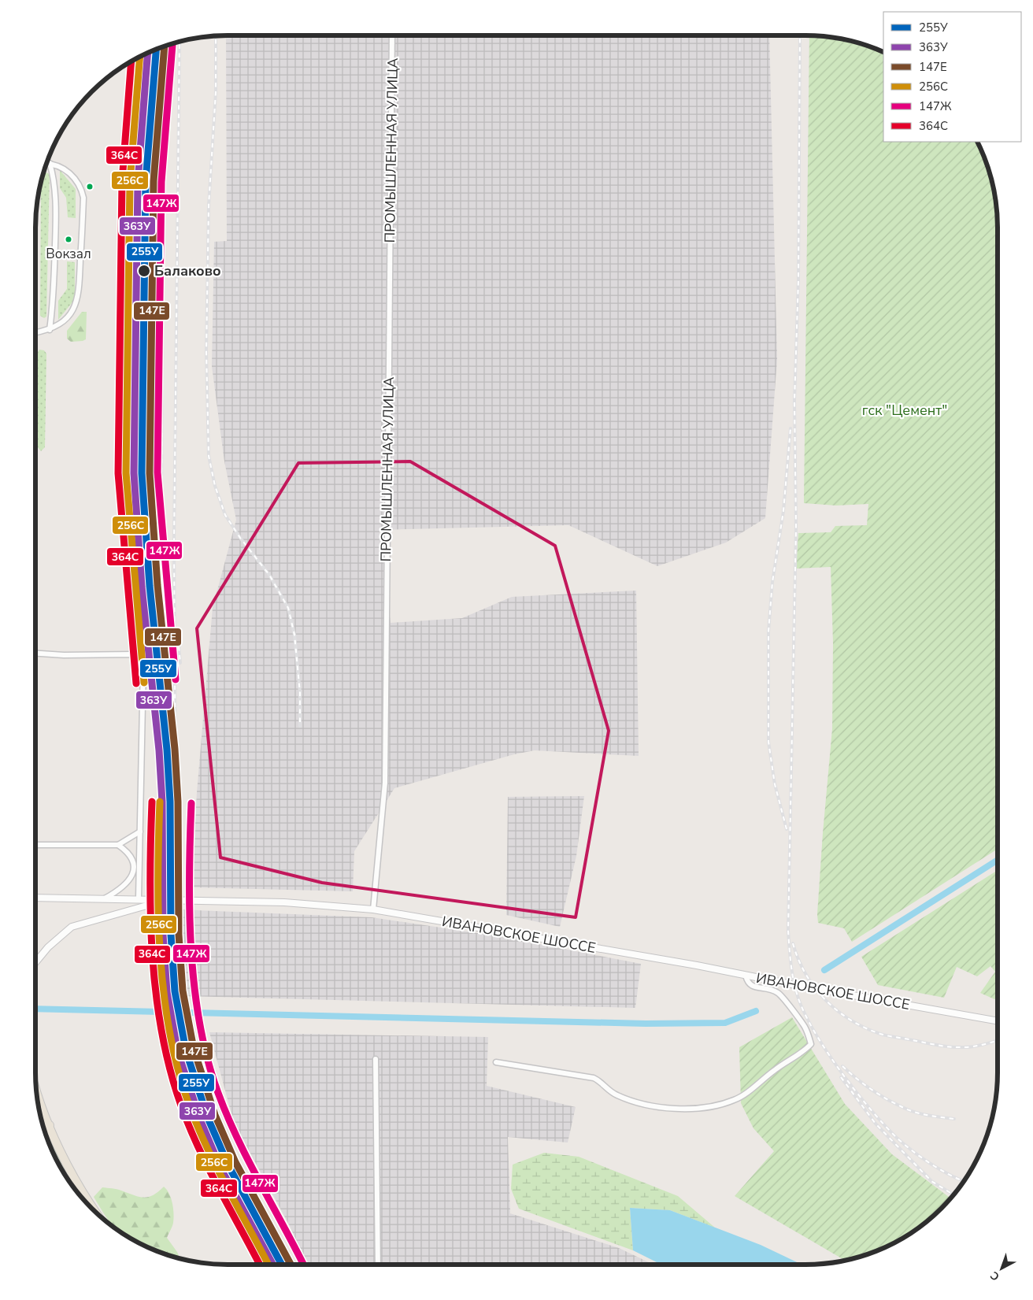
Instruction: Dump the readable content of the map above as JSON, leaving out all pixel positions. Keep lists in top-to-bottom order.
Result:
{
  "streets": {
    "street": ["ПРОМЫШЛЕННАЯ УЛИЦА", "ИВАНОВСКОЕ ШОССЕ"]
  },
  "crossings": [
    ["ПРОМЫШЛЕННАЯ УЛИЦА", "ИВАНОВСКОЕ ШОССЕ"]
  ],
  "parks": ["гск \"Цемент\""],
  "places": ["Вокзал", "Балаково"],
  "lines": [
    "transit line 147Ж",
    "transit line 147Е",
    "transit line 255У",
    "transit line 363У",
    "transit line 256С",
    "transit line 364С"
  ],
  "legend": [
    "255У",
    "363У",
    "147Е",
    "256С",
    "147Ж",
    "364С"
  ],
  "north": "bottom left"
}
